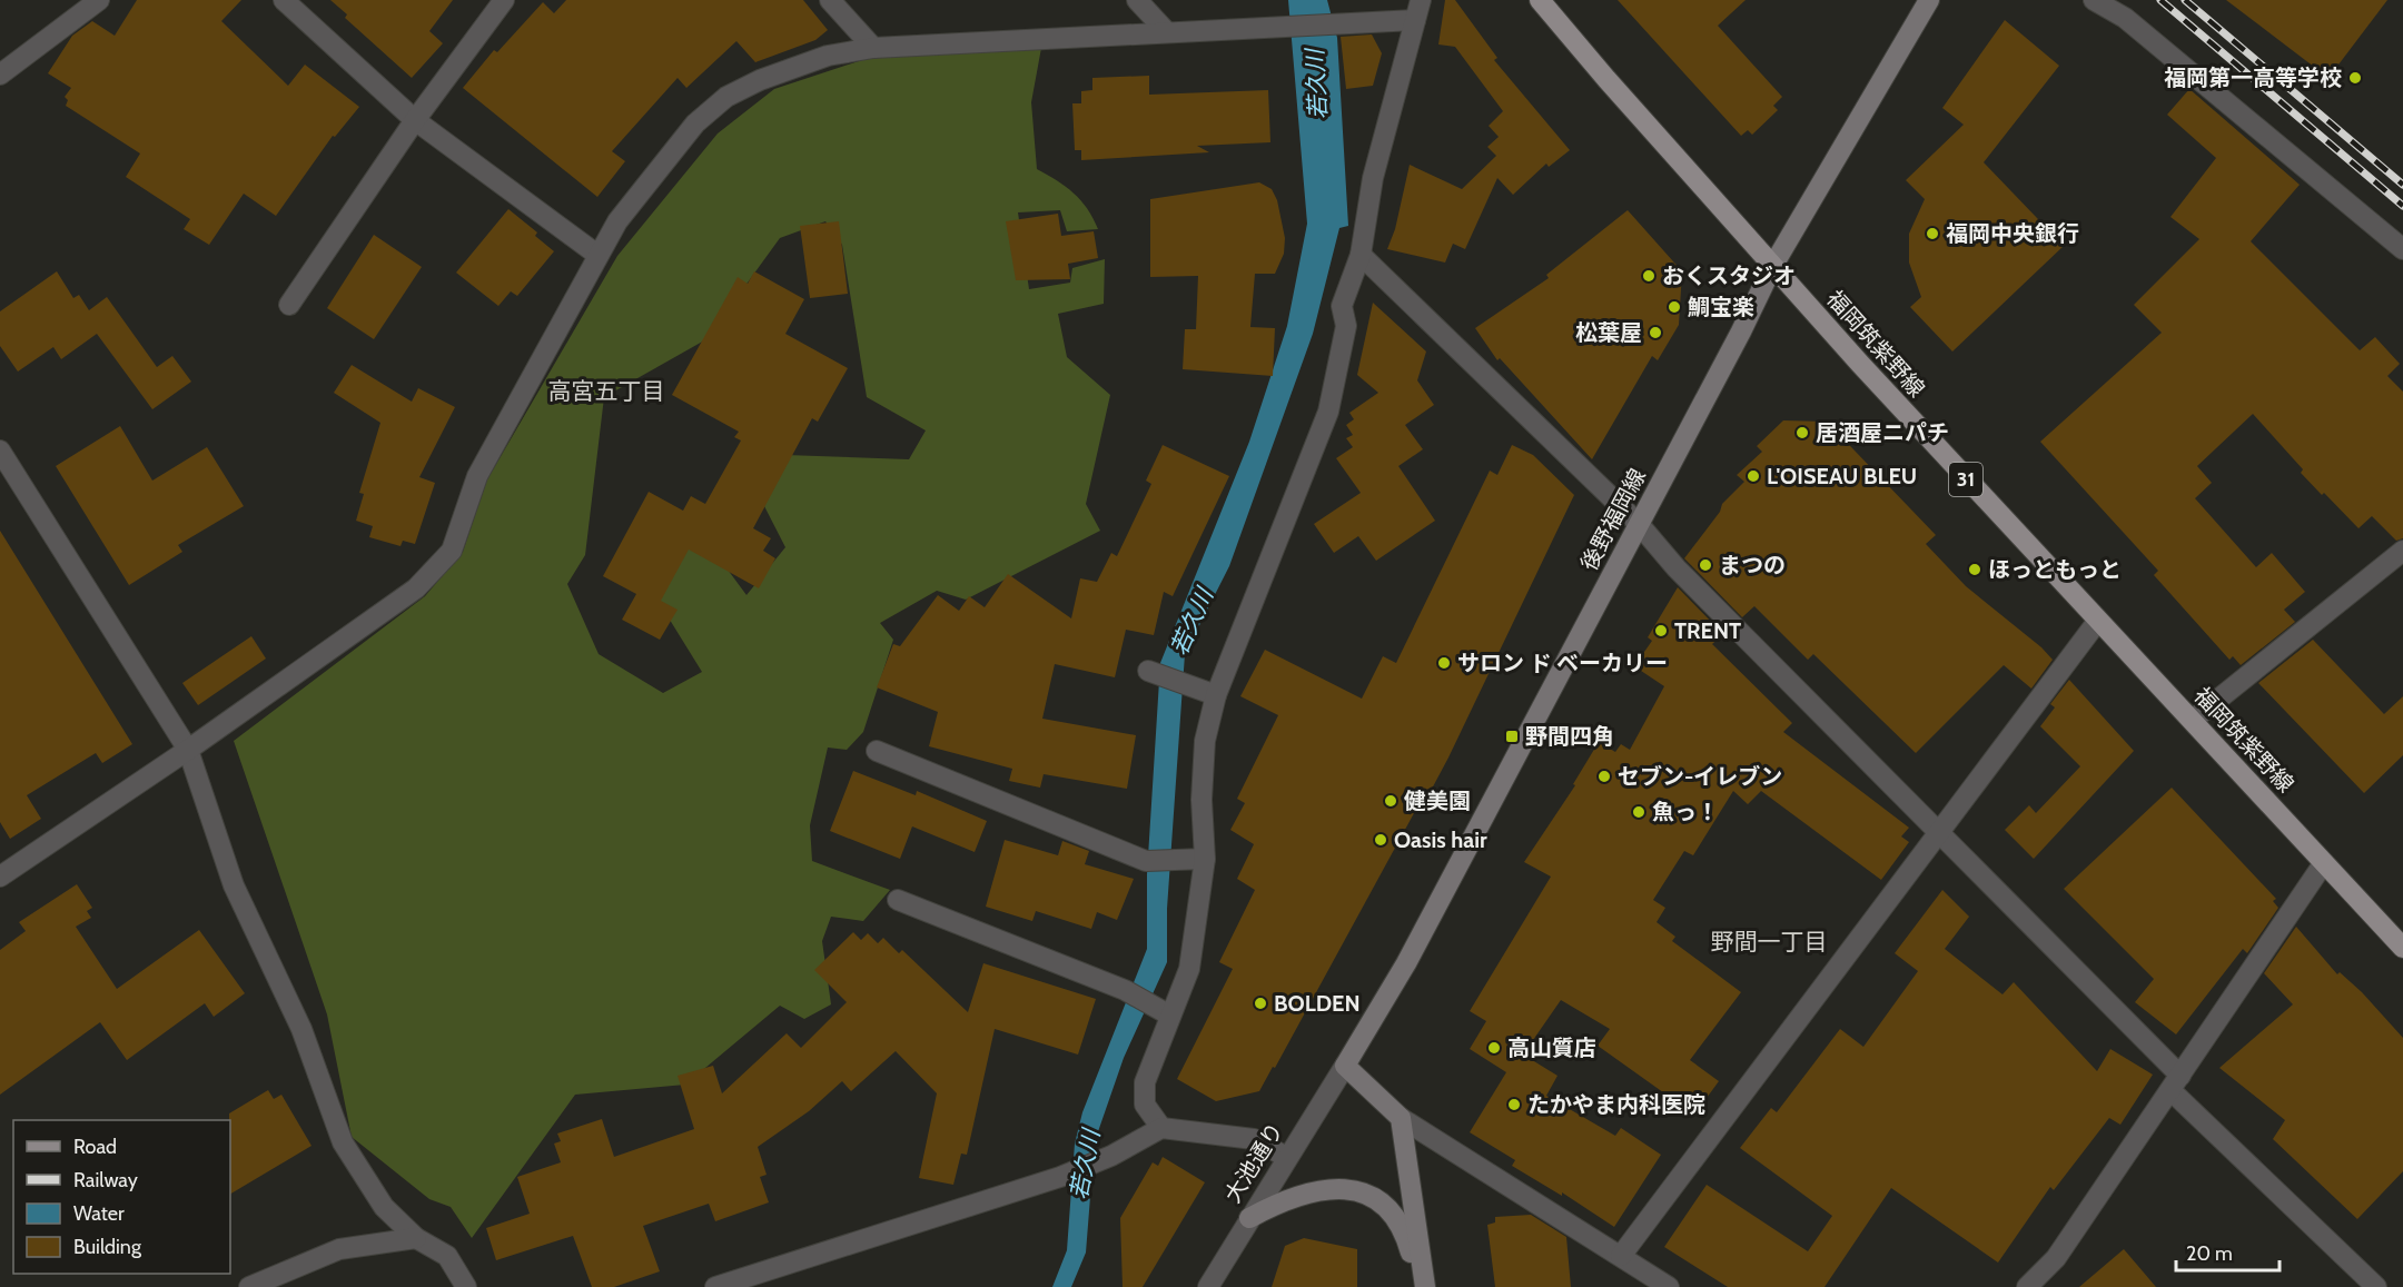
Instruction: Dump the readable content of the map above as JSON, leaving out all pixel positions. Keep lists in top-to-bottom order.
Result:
{
  "streets": {
    "main road": ["福岡筑紫野線", "31", "後野福岡線"],
    "street": ["大池通り"]
  },
  "crossings": [
    ["福岡筑紫野線", "後野福岡線"],
    ["後野福岡線", "大池通り"]
  ],
  "districts": ["高宮五丁目", "野間一丁目"],
  "water": ["若久川"],
  "places": {
    "other": [
      "福岡第一高等学校",
      "福岡中央銀行",
      "おくスタジオ",
      "鯛宝楽",
      "松葉屋",
      "居酒屋ニパチ",
      "L'OISEAU BLEU",
      "まつの",
      "ほっともっと",
      "TRENT",
      "サロン ド ベーカリー",
      "セブン-イレブン",
      "健美園",
      "魚っ！",
      "Oasis hair",
      "BOLDEN",
      "高山質店",
      "たかやま内科医院"
    ],
    "transit": ["野間四角"]
  },
  "legend": [
    "Road",
    "Railway",
    "Water",
    "Building"
  ],
  "scale_bar": "20 m"
}
